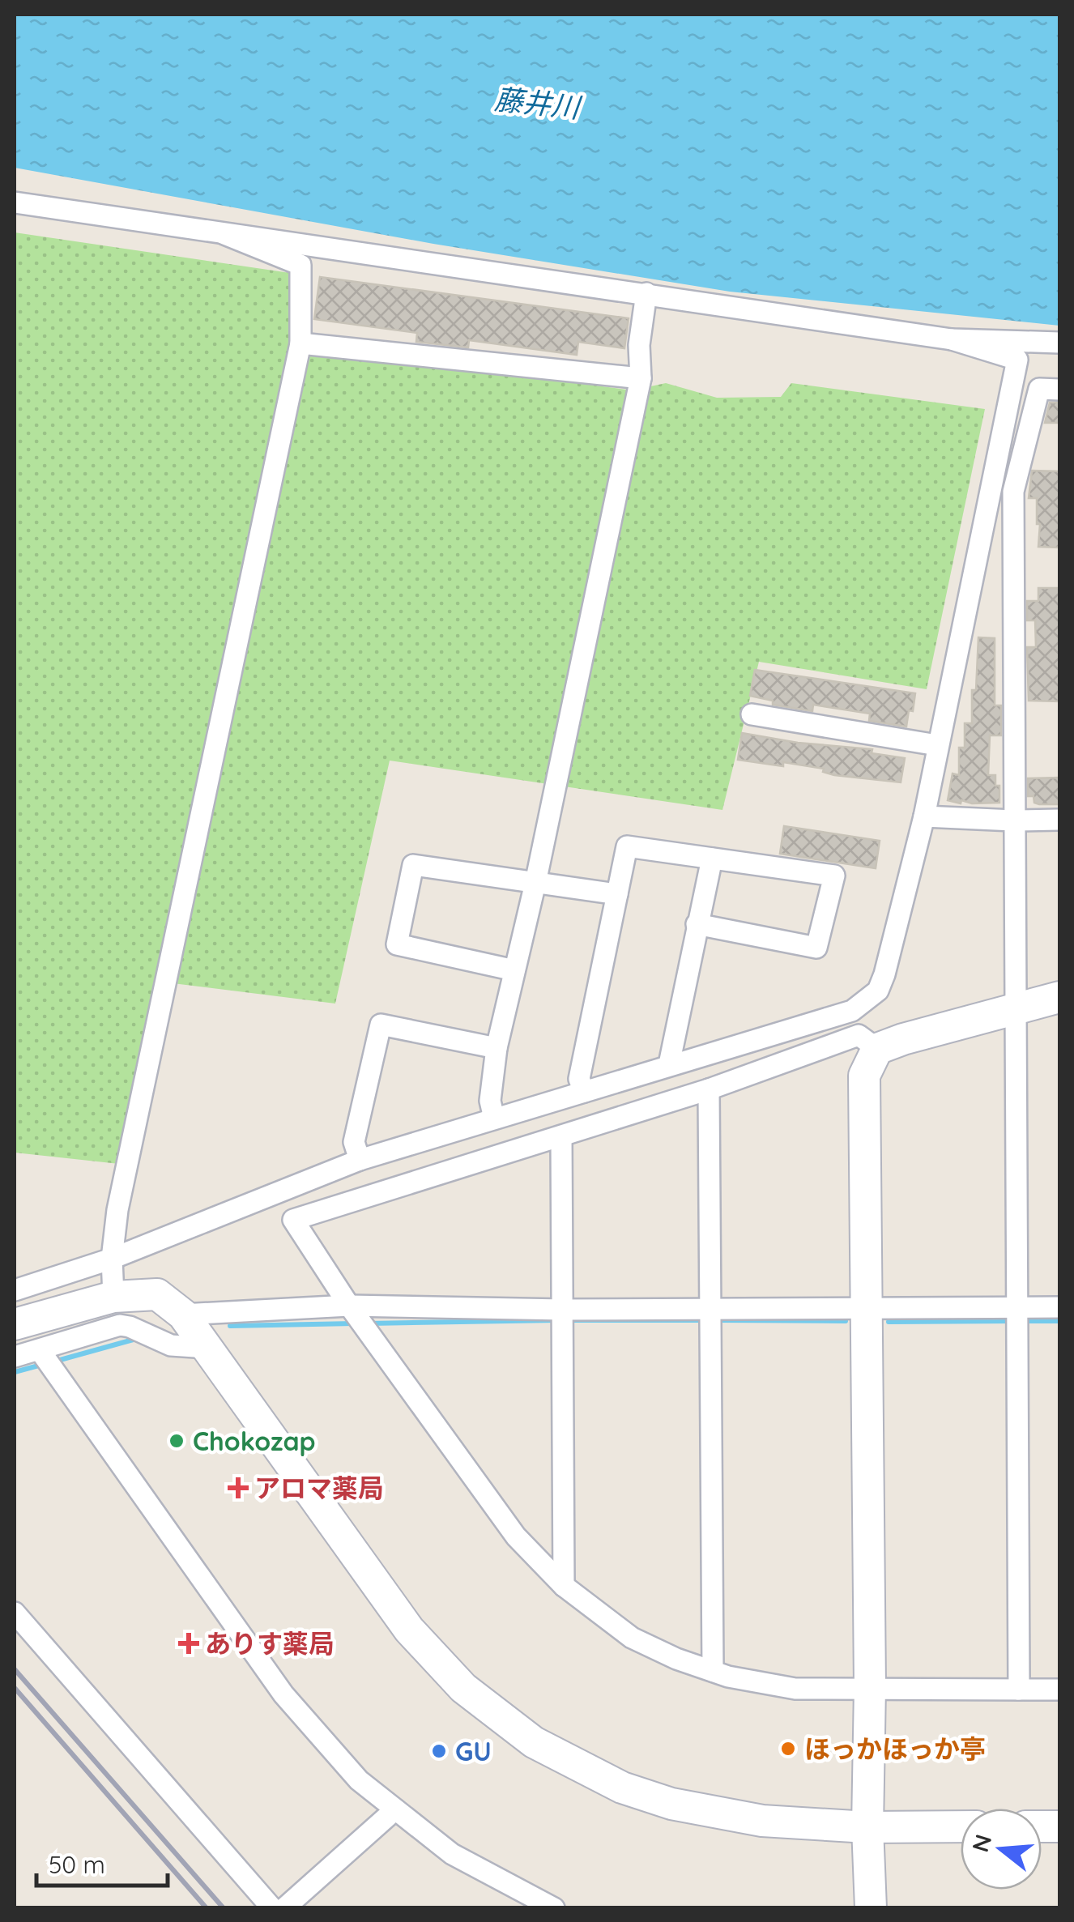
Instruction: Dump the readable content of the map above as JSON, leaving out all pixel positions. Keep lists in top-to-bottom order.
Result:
{
  "water": ["藤井川"],
  "places": {
    "other": ["Chokozap", "ほっかほっか亭", "GU"],
    "health": ["アロマ薬局", "ありす薬局"]
  },
  "scale_bar": "50 m",
  "north": "left"
}
